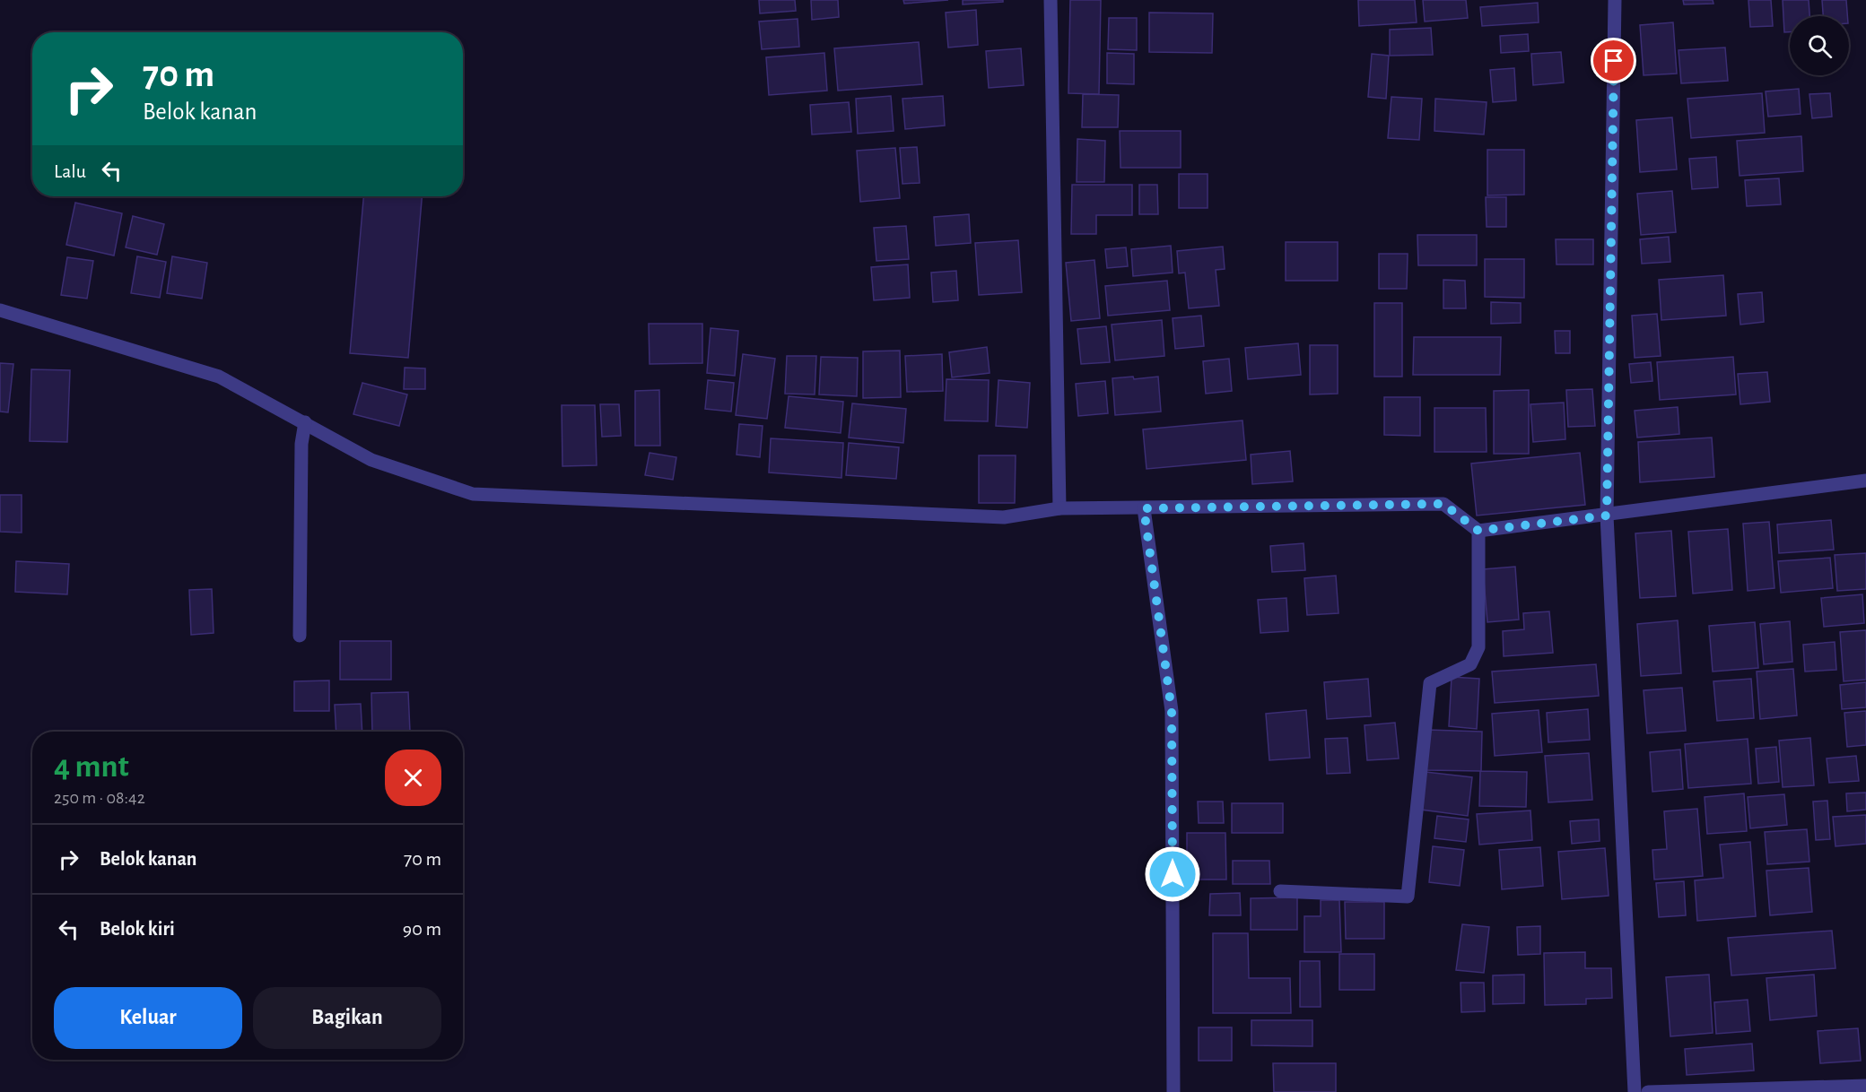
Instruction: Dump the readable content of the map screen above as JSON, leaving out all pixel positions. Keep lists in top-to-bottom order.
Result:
{
  "page": {
    "turn": ["70 m", "Belok kanan"],
    "then": "Lalu",
    "heading": ["4 mnt", "250 m · 08:42"],
    "list": [
      {
        "name": "Belok kanan",
        "value": "70 m"
      },
      {
        "name": "Belok kiri",
        "value": "90 m"
      }
    ],
    "buttons": ["Keluar", "Bagikan"]
  }
}
